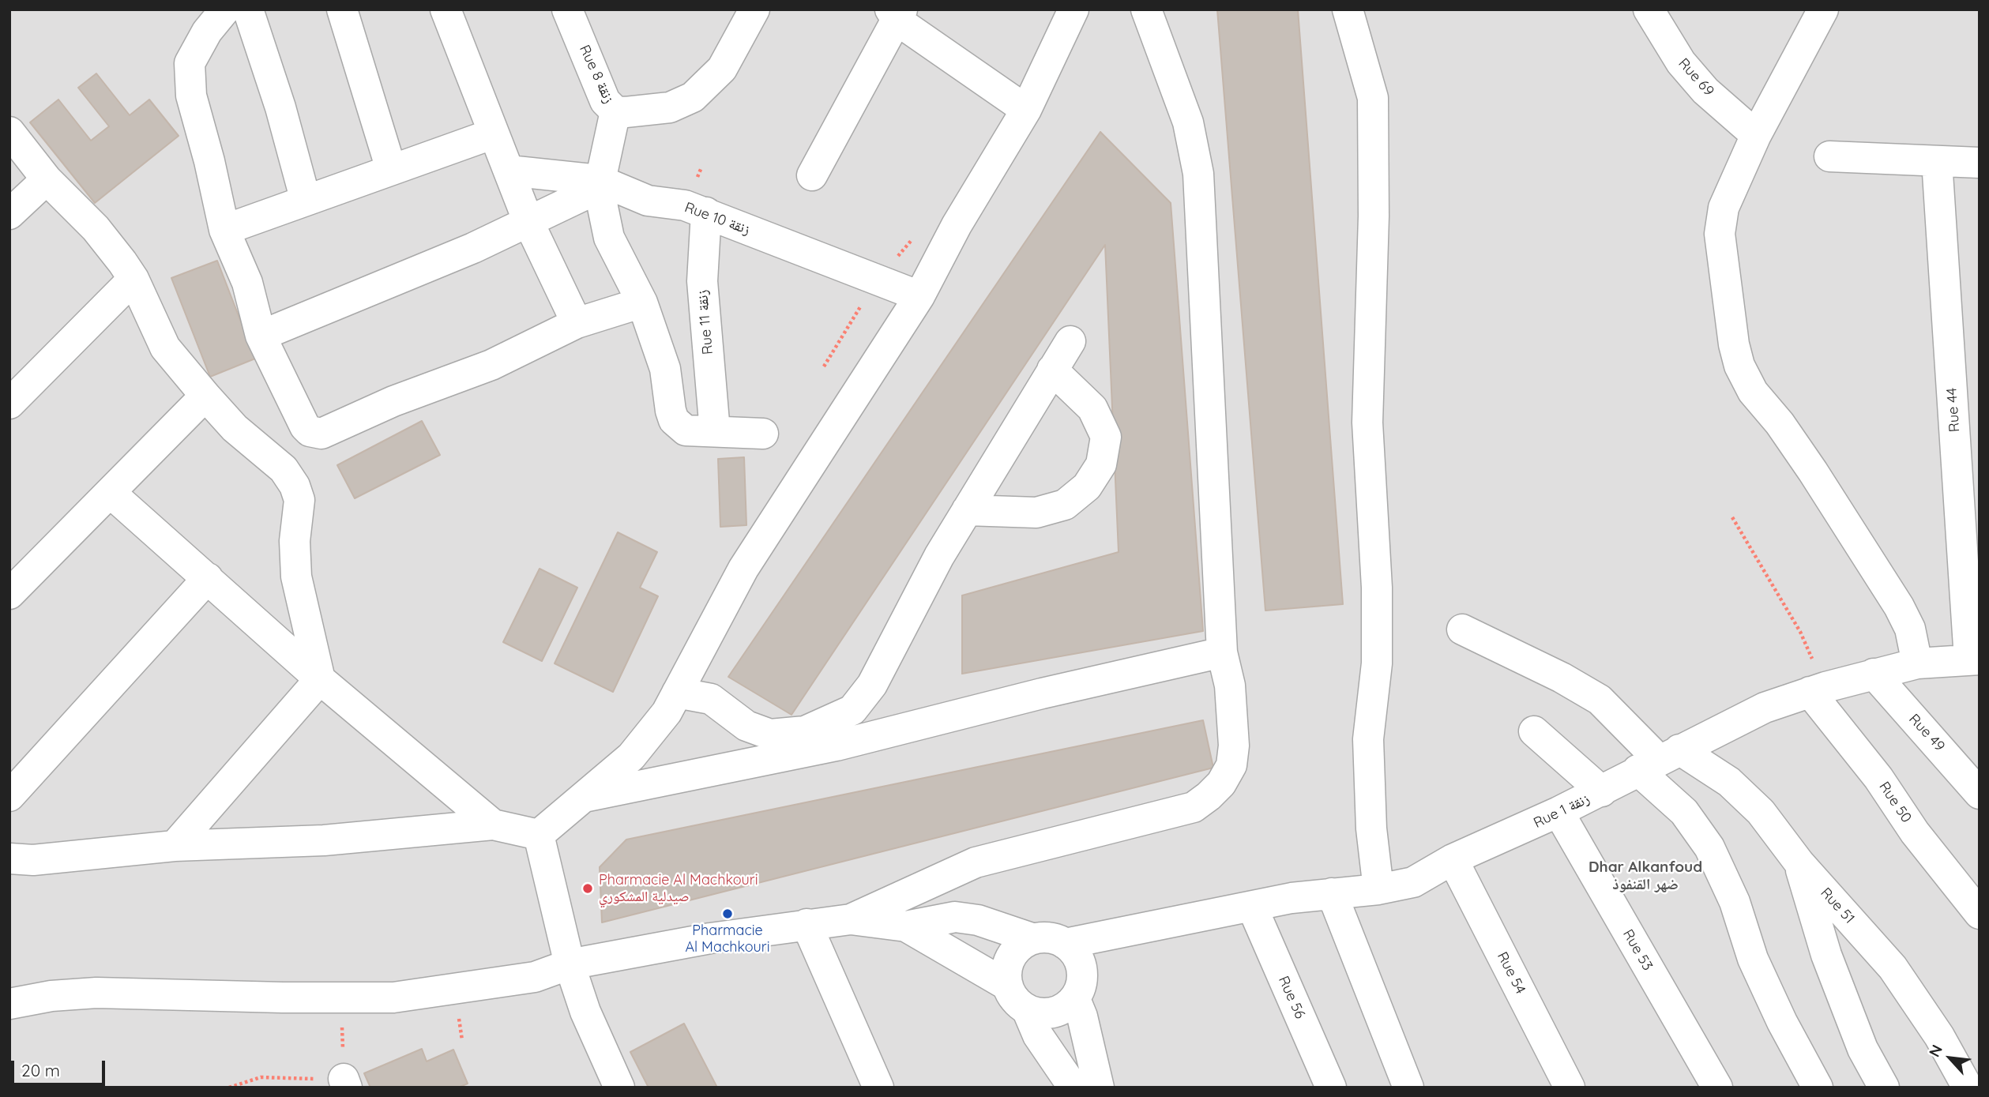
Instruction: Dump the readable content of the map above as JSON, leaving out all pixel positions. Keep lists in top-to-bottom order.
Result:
{
  "streets": {
    "street": [
      "Rue 8 زنقة",
      "Rue 69",
      "Rue 10 زنقة",
      "Rue 11 زنقة",
      "Rue 44",
      "Rue 49",
      "Rue 50",
      "Rue 1 زنقة",
      "Rue 51",
      "Rue 53",
      "Rue 54",
      "Rue 56"
    ]
  },
  "crossings": [
    ["Rue 10 زنقة", "Rue 11 زنقة"],
    ["Rue 44", "Rue 1 زنقة"],
    ["Rue 49", "Rue 1 زنقة"],
    ["Rue 50", "Rue 1 زنقة"],
    ["Rue 1 زنقة", "Rue 51"],
    ["Rue 1 زنقة", "Rue 53"],
    ["Rue 1 زنقة", "Rue 54"],
    ["Rue 1 زنقة", "Rue 56"]
  ],
  "districts": ["Dhar Alkanfoud ضهر القنفوذ"],
  "places": ["Pharmacie Al Machkouri صيدلية المشكوري", "Pharmacie Al Machkouri"],
  "scale_bar": "20 m",
  "north": "top left"
}
